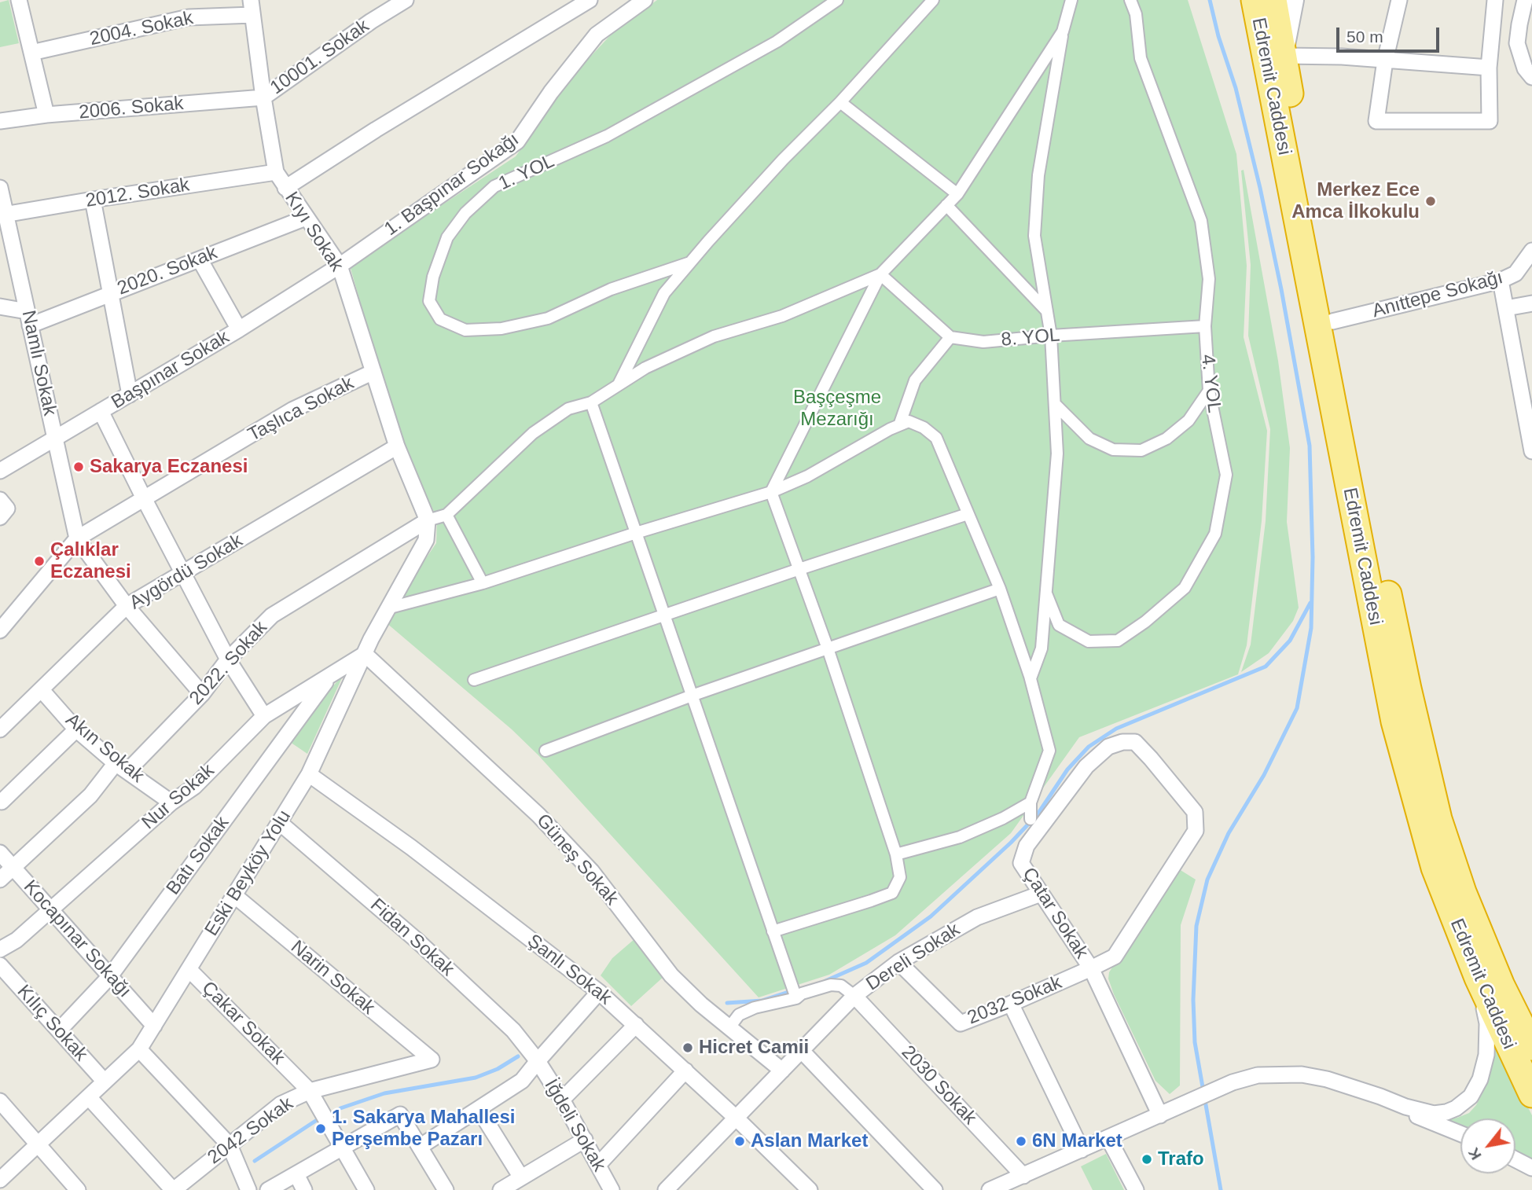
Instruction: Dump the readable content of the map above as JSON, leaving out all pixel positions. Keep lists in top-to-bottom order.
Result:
{
  "streets": {
    "highway": ["Edremit Caddesi"],
    "street": [
      "2004. Sokak",
      "10001. Sokak",
      "2006. Sokak",
      "1. YOL",
      "1. Başpınar Sokağı",
      "2012. Sokak",
      "Kıyı Sokak",
      "2020. Sokak",
      "Anıttepe Sokağı",
      "8. YOL",
      "Namlı Sokak",
      "Başpınar Sokak",
      "4. YOL",
      "Taşlıca Sokak",
      "Aygördü Sokak",
      "2022. Sokak",
      "Akın Sokak",
      "Nur Sokak",
      "Batı Sokak",
      "Güneş Sokak",
      "Eski Beyköy Yolu",
      "Çatar Sokak",
      "Fidan Sokak",
      "Kocapınar Sokağı",
      "Dereli Sokak",
      "Şanlı Sokak",
      "Narin Sokak",
      "2032 Sokak",
      "Kılıç Sokak",
      "Çakar Sokak",
      "2030 Sokak",
      "İğdeli Sokak",
      "2042 Sokak"
    ]
  },
  "crossings": [
    ["2004. Sokak", "Kıyı Sokak"],
    ["10001. Sokak", "2006. Sokak"],
    ["10001. Sokak", "Kıyı Sokak"],
    ["Edremit Caddesi", "Anıttepe Sokağı"],
    ["2006. Sokak", "Kıyı Sokak"],
    ["1. Başpınar Sokağı", "Kıyı Sokak"],
    ["1. Başpınar Sokağı", "Başpınar Sokak"],
    ["2012. Sokak", "Kıyı Sokak"],
    ["2012. Sokak", "Namlı Sokak"],
    ["Kıyı Sokak", "2020. Sokak"],
    ["Kıyı Sokak", "Başpınar Sokak"],
    ["Kıyı Sokak", "Taşlıca Sokak"],
    ["Kıyı Sokak", "Aygördü Sokak"],
    ["Kıyı Sokak", "2022. Sokak"],
    ["Kıyı Sokak", "Eski Beyköy Yolu"],
    ["2020. Sokak", "Namlı Sokak"],
    ["8. YOL", "4. YOL"],
    ["Namlı Sokak", "Başpınar Sokak"],
    ["Namlı Sokak", "Taşlıca Sokak"],
    ["Aygördü Sokak", "Akın Sokak"],
    ["2022. Sokak", "Akın Sokak"],
    ["2022. Sokak", "Eski Beyköy Yolu"],
    ["2022. Sokak", "Kocapınar Sokağı"],
    ["Akın Sokak", "Nur Sokak"],
    ["Nur Sokak", "Batı Sokak"],
    ["Nur Sokak", "Güneş Sokak"],
    ["Nur Sokak", "Eski Beyköy Yolu"],
    ["Nur Sokak", "Kocapınar Sokağı"],
    ["Batı Sokak", "Kocapınar Sokağı"],
    ["Batı Sokak", "Kılıç Sokak"],
    ["Güneş Sokak", "Eski Beyköy Yolu"],
    ["Güneş Sokak", "Dereli Sokak"],
    ["Eski Beyköy Yolu", "Fidan Sokak"],
    ["Eski Beyköy Yolu", "Kocapınar Sokağı"],
    ["Eski Beyköy Yolu", "Şanlı Sokak"],
    ["Eski Beyköy Yolu", "Narin Sokak"],
    ["Eski Beyköy Yolu", "Kılıç Sokak"],
    ["Eski Beyköy Yolu", "Çakar Sokak"],
    ["Çatar Sokak", "Dereli Sokak"],
    ["Çatar Sokak", "2032 Sokak"],
    ["Fidan Sokak", "İğdeli Sokak"],
    ["Dereli Sokak", "Şanlı Sokak"],
    ["Dereli Sokak", "2032 Sokak"],
    ["Dereli Sokak", "2030 Sokak"],
    ["Narin Sokak", "2042 Sokak"],
    ["Çakar Sokak", "2042 Sokak"]
  ],
  "parks": ["Başçeşme Mezarığı"],
  "places": [
    "Merkez Ece Amca İlkokulu",
    "Sakarya Eczanesi",
    "Çalıklar Eczanesi",
    "Hicret Camii",
    "1. Sakarya Mahallesi Perşembe Pazarı",
    "Aslan Market",
    "6N Market",
    "Trafo"
  ],
  "scale_bar": "50 m",
  "north": "bottom left"
}
